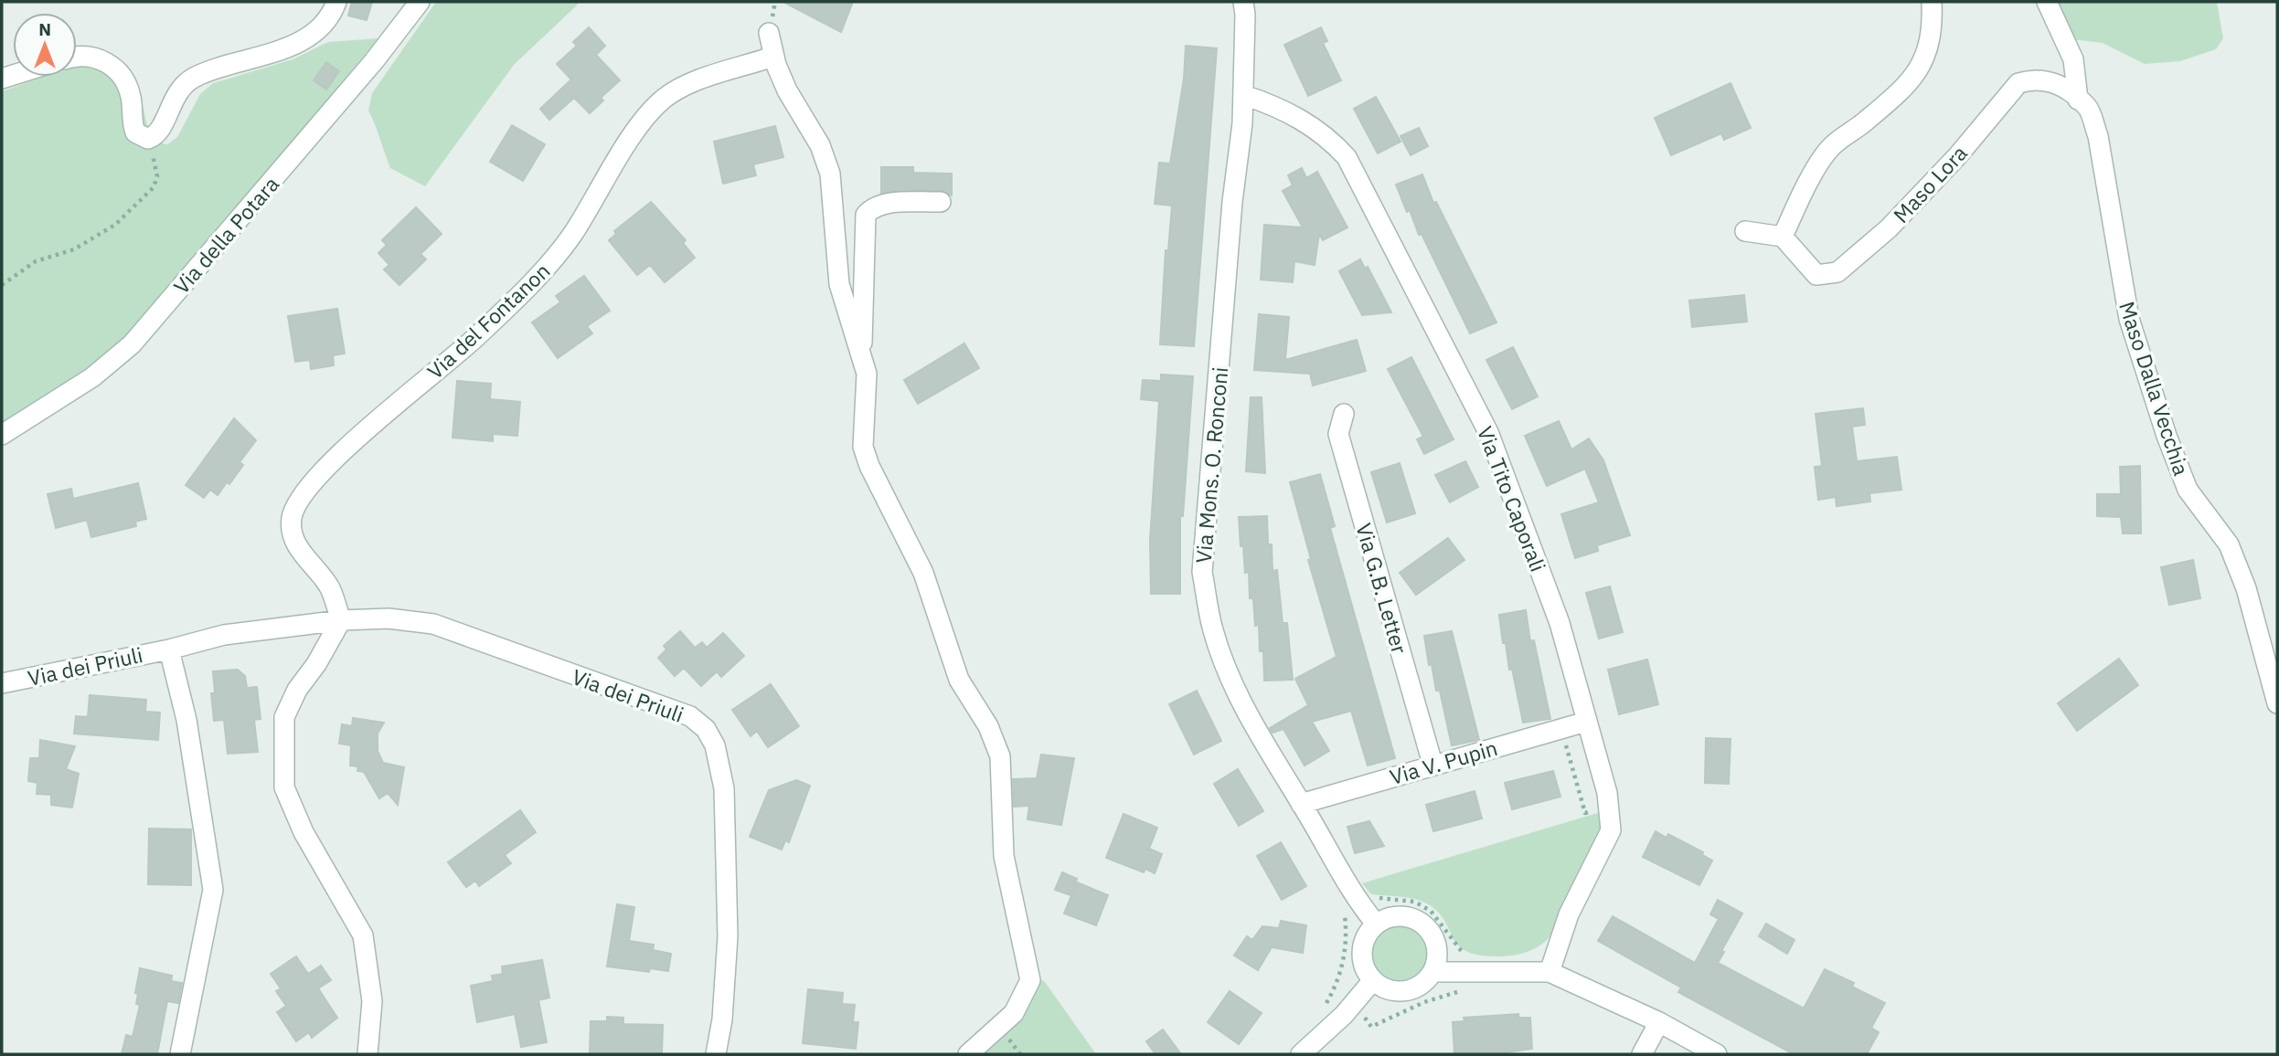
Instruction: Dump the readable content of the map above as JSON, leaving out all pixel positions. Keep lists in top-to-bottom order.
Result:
{
  "streets": {
    "street": [
      "Maso Lora",
      "Via della Potara",
      "Via del Fontanon",
      "Maso Dalla Vecchia",
      "Via Mons. O. Ronconi",
      "Via Tito Caporali",
      "Via G.B. Letter",
      "Via dei Priuli",
      "Via V. Pupin"
    ]
  },
  "crossings": [
    ["Maso Lora", "Maso Dalla Vecchia"],
    ["Via del Fontanon", "Via dei Priuli"],
    ["Via Mons. O. Ronconi", "Via Tito Caporali"],
    ["Via Mons. O. Ronconi", "Via V. Pupin"],
    ["Via Tito Caporali", "Via V. Pupin"],
    ["Via G.B. Letter", "Via V. Pupin"]
  ],
  "north": "top"
}
